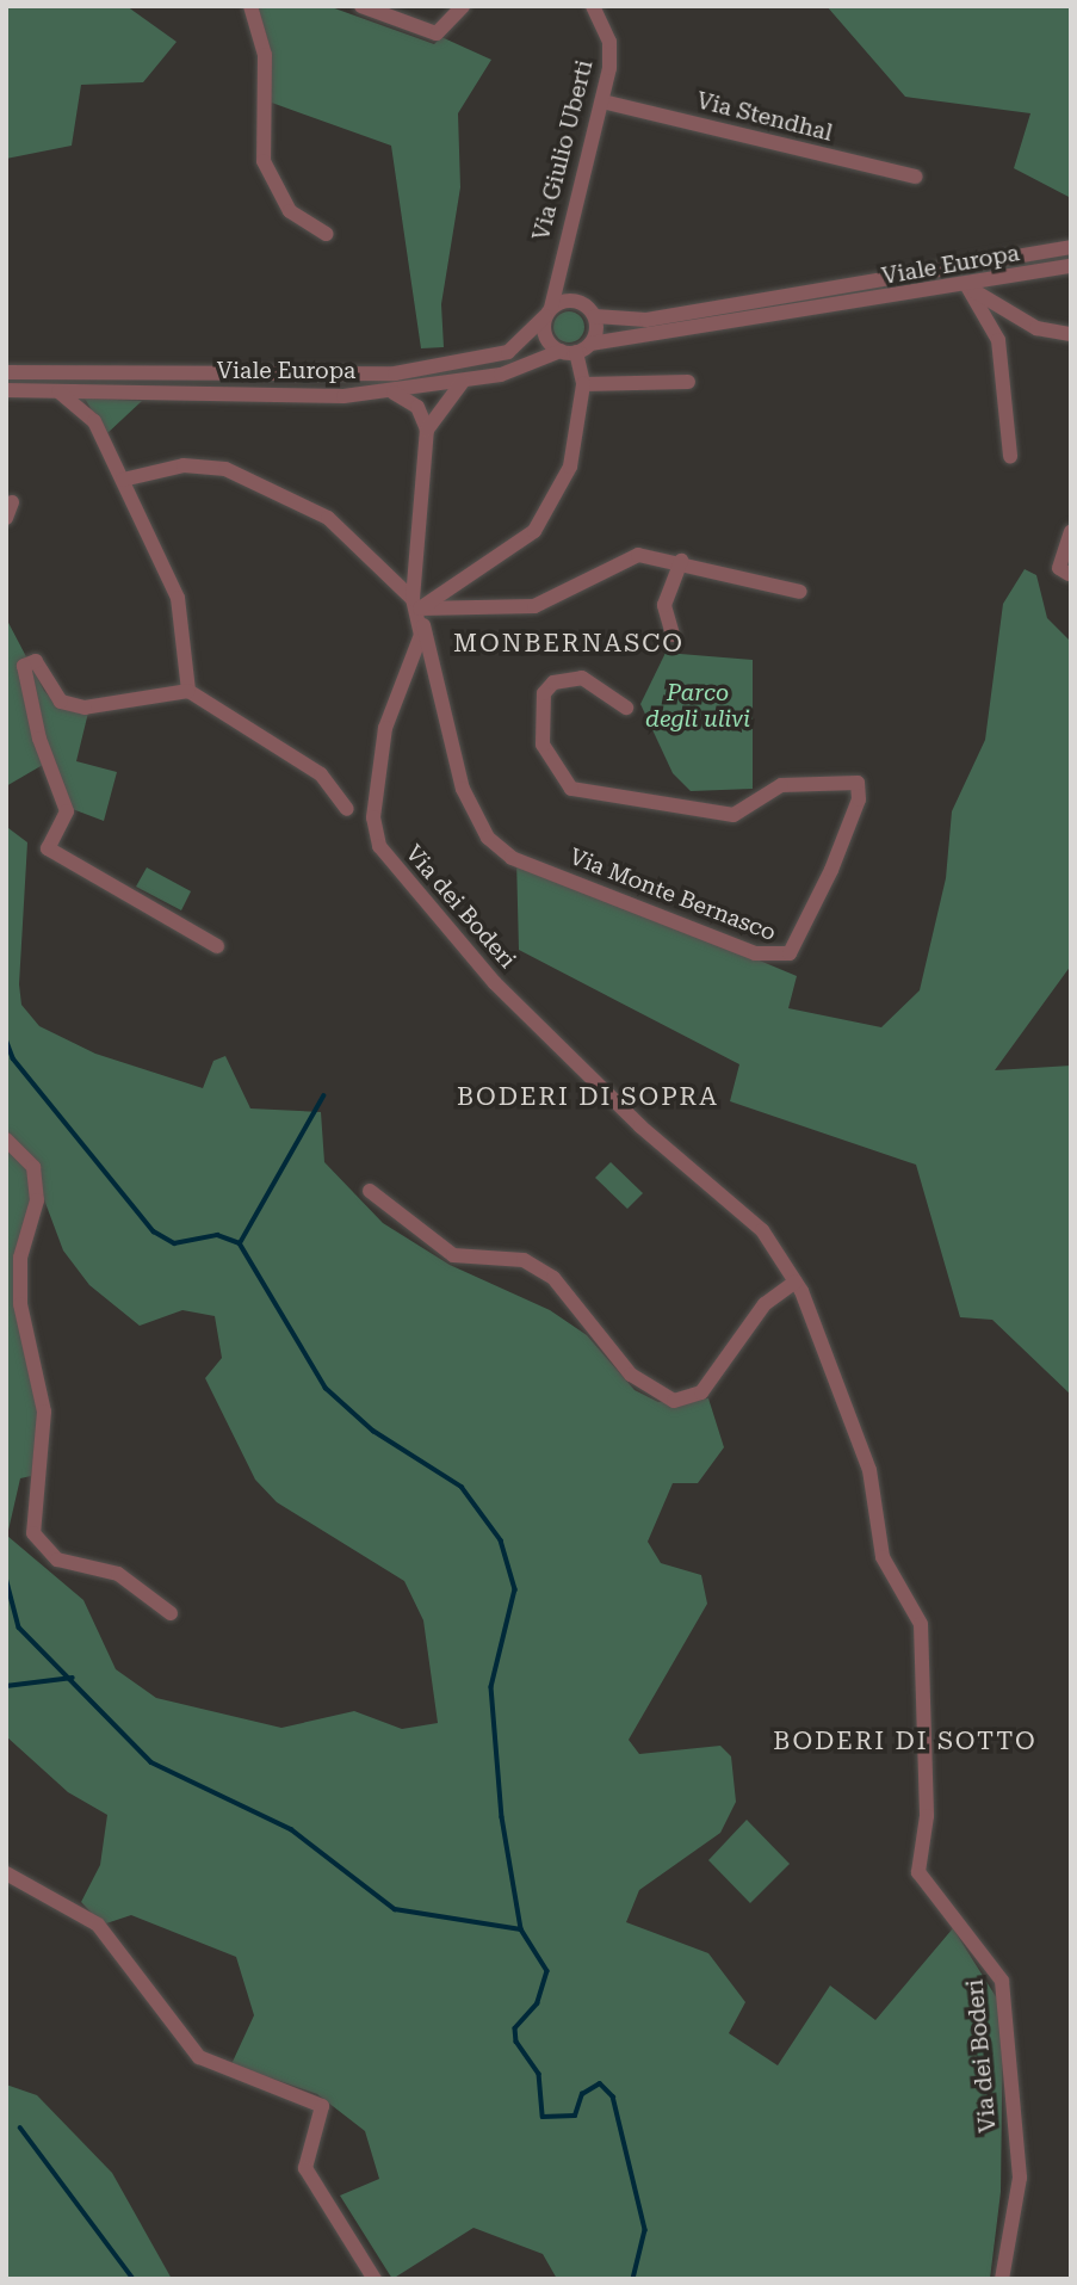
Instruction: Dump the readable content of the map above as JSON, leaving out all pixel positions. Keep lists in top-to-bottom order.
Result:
{
  "streets": {
    "street": [
      "Via Stendhal",
      "Via Giulio Uberti",
      "Viale Europa",
      "Via Monte Bernasco",
      "Via dei Boderi"
    ]
  },
  "crossings": [
    ["Via Stendhal", "Via Giulio Uberti"],
    ["Via Giulio Uberti", "Viale Europa"],
    ["Via Monte Bernasco", "Via dei Boderi"]
  ],
  "districts": ["MONBERNASCO", "BODERI DI SOPRA", "BODERI DI SOTTO"],
  "parks": ["Parco degli ulivi"]
}
